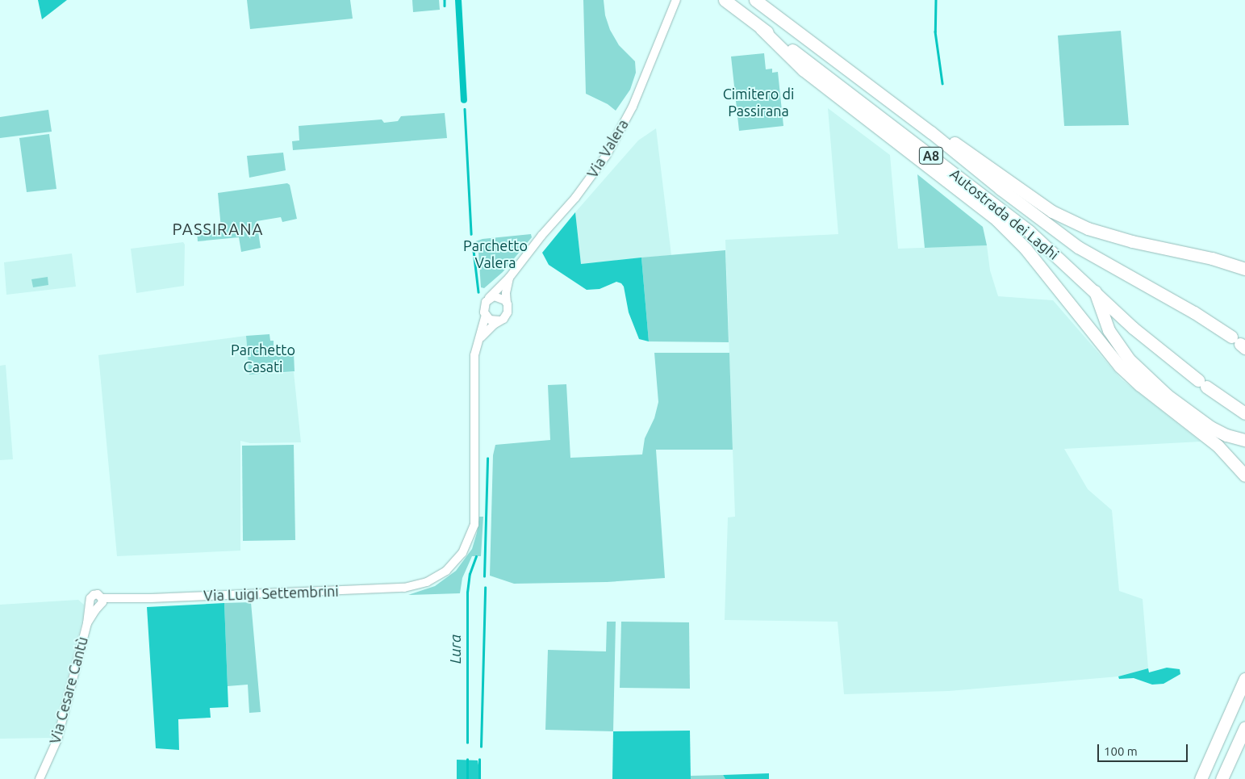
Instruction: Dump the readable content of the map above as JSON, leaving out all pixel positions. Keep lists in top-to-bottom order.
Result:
{
  "streets": {
    "highway": ["A8", "Autostrada dei Laghi"],
    "street": ["Via Valera", "Via Luigi Settembrini", "Via Cesare Cantù"]
  },
  "crossings": [
    ["Via Valera", "Via Luigi Settembrini"],
    ["A8", "Autostrada dei Laghi"],
    ["Via Luigi Settembrini", "Via Cesare Cantù"]
  ],
  "districts": ["PASSIRANA"],
  "water": ["Lura"],
  "parks": ["Cimitero di Passirana", "Parchetto Valera", "Parchetto Casati"],
  "scale_bar": "100 m"
}
